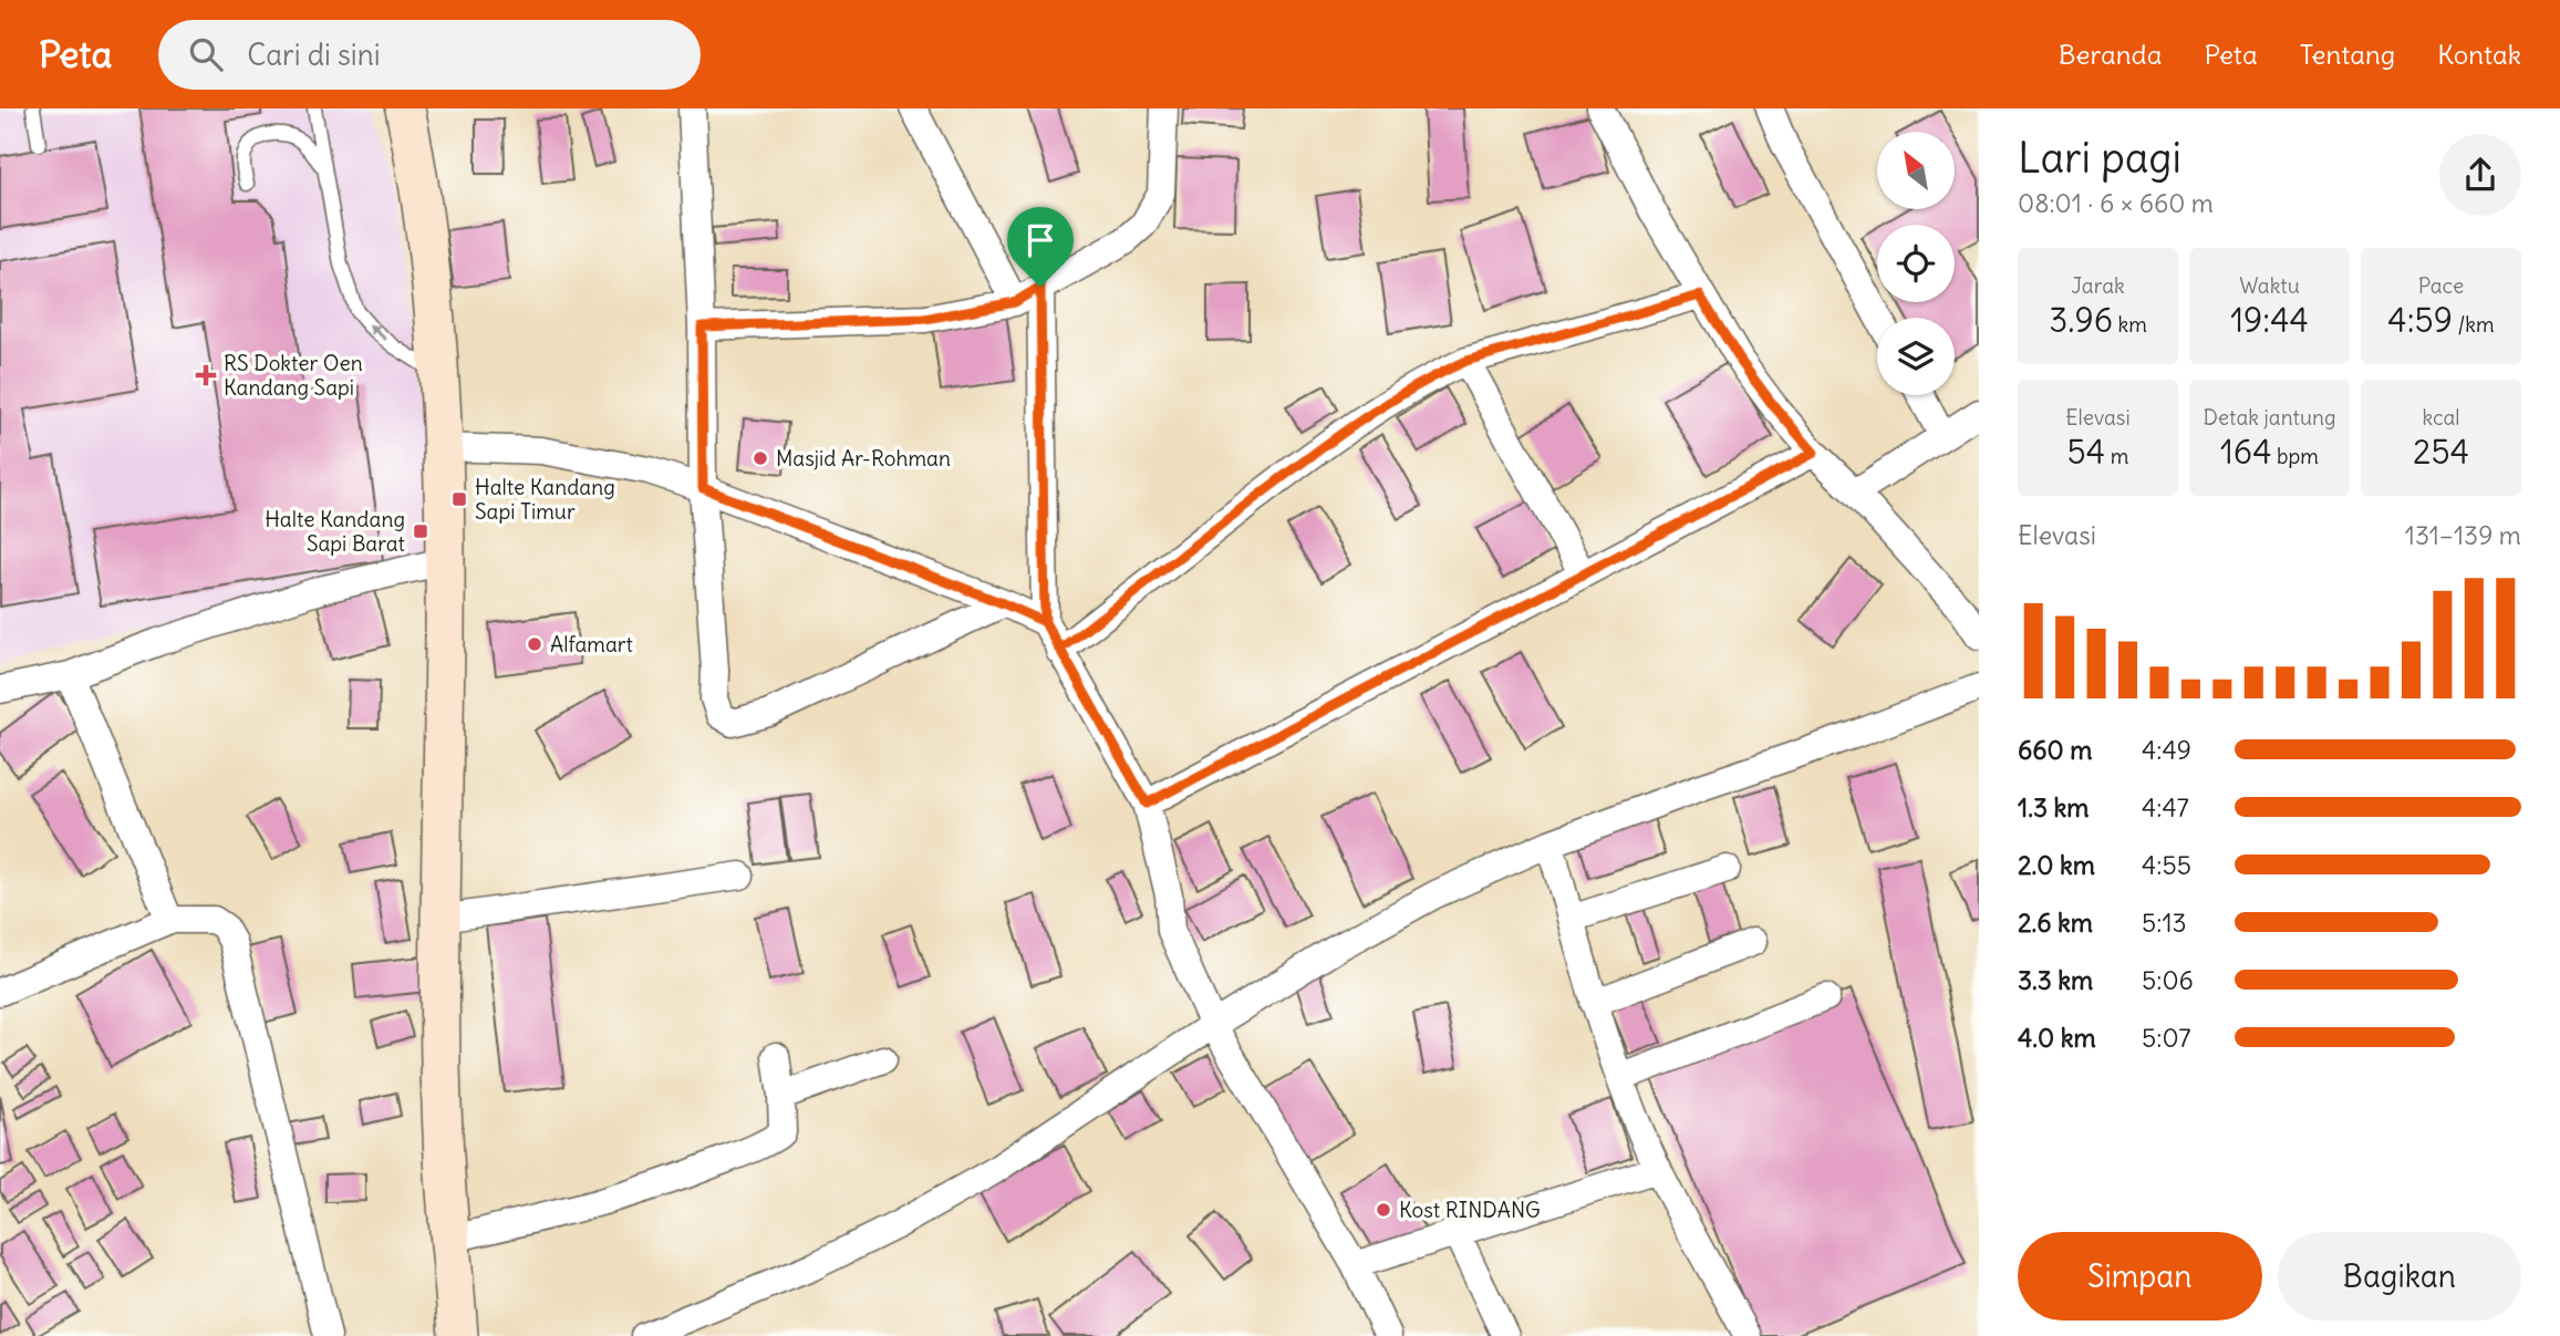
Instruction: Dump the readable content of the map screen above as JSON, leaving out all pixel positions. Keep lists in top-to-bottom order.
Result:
{
  "places": {
    "health": ["RS Dokter Oen Kandang Sapi"],
    "other": ["Masjid Ar-Rohman", "Alfamart", "Kost RINDANG"],
    "transit": ["Halte Kandang Sapi Timur", "Halte Kandang Sapi Barat"]
  },
  "north": "top left",
  "page": {
    "header": "Peta",
    "search": "Cari di sini",
    "nav": [
      "Beranda",
      "Peta",
      "Tentang",
      "Kontak"
    ],
    "heading": ["Lari pagi", "08:01 · 6 × 660 m"],
    "stats": [
      ["Jarak", "3.96 km"],
      ["Waktu", "19:44"],
      ["Pace", "4:59 /km"],
      ["Elevasi", "54 m"],
      ["Detak jantung", "164 bpm"],
      ["kcal", "254"]
    ],
    "chart": ["Elevasi", "131–139 m"],
    "list": [
      {
        "name": "660 m",
        "note": "4:49"
      },
      {
        "name": "1.3 km",
        "note": "4:47"
      },
      {
        "name": "2.0 km",
        "note": "4:55"
      },
      {
        "name": "2.6 km",
        "note": "5:13"
      },
      {
        "name": "3.3 km",
        "note": "5:06"
      },
      {
        "name": "4.0 km",
        "note": "5:07"
      }
    ],
    "buttons": ["Simpan", "Bagikan"]
  }
}
